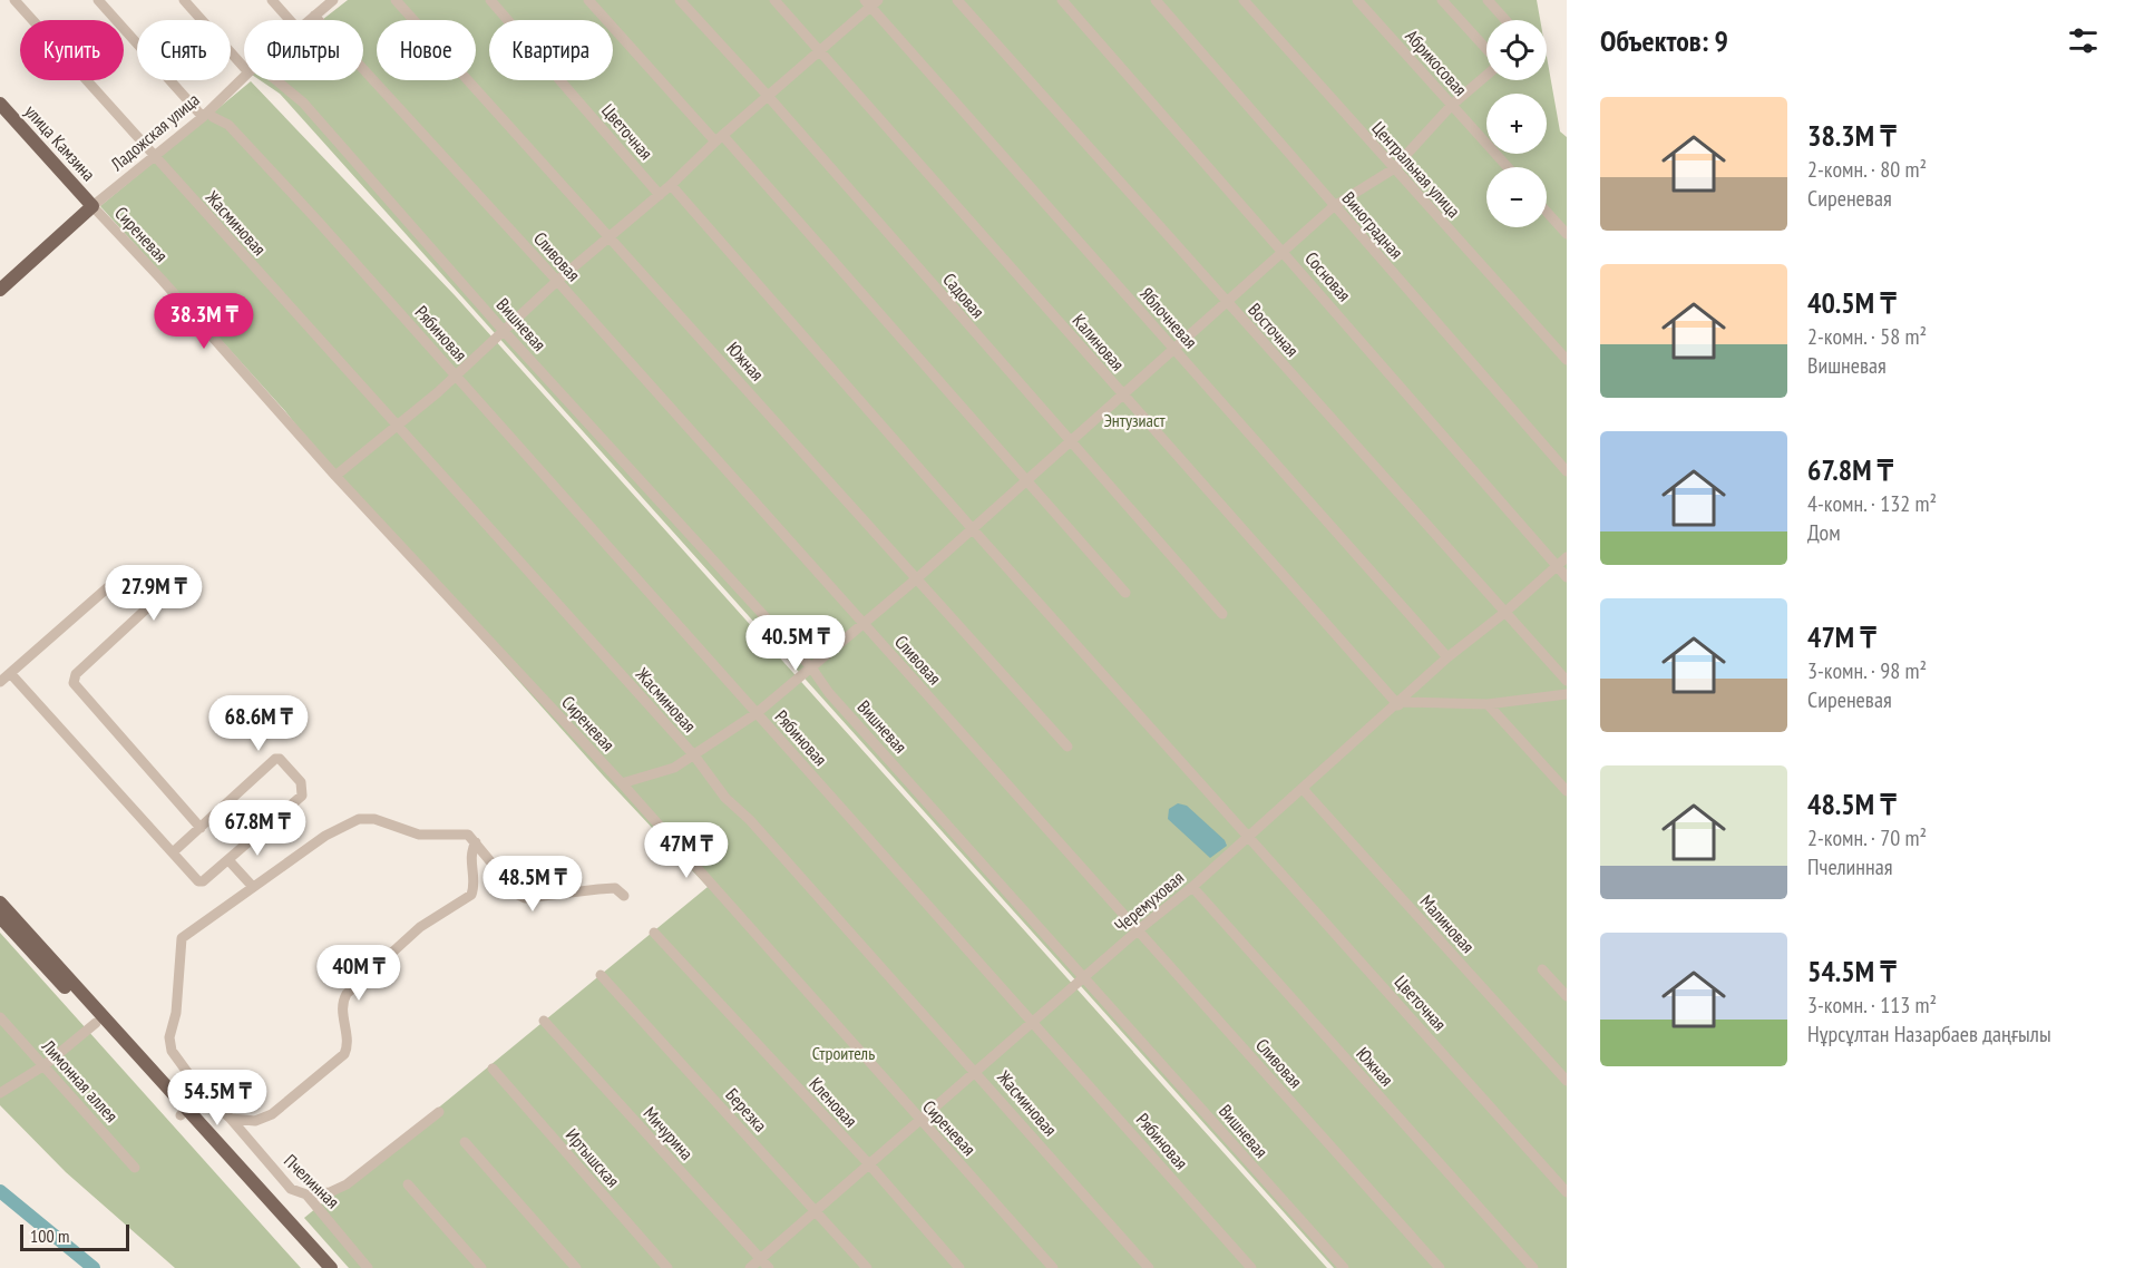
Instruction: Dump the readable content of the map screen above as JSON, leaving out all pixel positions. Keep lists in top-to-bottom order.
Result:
{
  "streets": {
    "main road": ["Ладожская улица", "улица Камзина"],
    "street": [
      "Абрикосовая",
      "Цветочная",
      "Центральная улица",
      "Жасминовая",
      "Виноградная",
      "Сиреневая",
      "Сливовая",
      "Сосновая",
      "Садовая",
      "Яблочневая",
      "Вишневая",
      "Восточная",
      "Рябиновая",
      "Калиновая",
      "Южная",
      "Черемуховая",
      "Малиновая",
      "Лимонная аллея",
      "Кленовая",
      "Березка",
      "Мичурина",
      "Иртышская",
      "Пчелинная"
    ]
  },
  "crossings": [
    ["Ладожская улица", "улица Камзина"],
    ["Ладожская улица", "Жасминовая"],
    ["Ладожская улица", "Сиреневая"],
    ["Ладожская улица", "Сливовая"],
    ["Ладожская улица", "Рябиновая"],
    ["Цветочная", "Черемуховая"],
    ["улица Камзина", "Сиреневая"],
    ["Жасминовая", "Черемуховая"],
    ["Сиреневая", "Черемуховая"],
    ["Сливовая", "Черемуховая"],
    ["Сосновая", "Черемуховая"],
    ["Яблочневая", "Черемуховая"],
    ["Вишневая", "Черемуховая"],
    ["Восточная", "Черемуховая"],
    ["Рябиновая", "Черемуховая"],
    ["Калиновая", "Черемуховая"],
    ["Южная", "Черемуховая"],
    ["Черемуховая", "Малиновая"],
    ["Черемуховая", "Кленовая"],
    ["Черемуховая", "Березка"],
    ["Черемуховая", "Мичурина"]
  ],
  "parks": ["Энтузиаст", "Строитель"],
  "scale_bar": "100 m",
  "page": {
    "heading": "Объектов: 9",
    "map_buttons": ["+", "−"],
    "chip": [
      "Купить",
      "Снять",
      "Фильтры",
      "Новое",
      "Квартира"
    ],
    "list": [
      {
        "name": "38.3M ₸",
        "note": "2-комн. · 80 m² · Сиреневая"
      },
      {
        "name": "40.5M ₸",
        "note": "2-комн. · 58 m² · Вишневая"
      },
      {
        "name": "67.8M ₸",
        "note": "4-комн. · 132 m² · Дом"
      },
      {
        "name": "47M ₸",
        "note": "3-комн. · 98 m² · Сиреневая"
      },
      {
        "name": "48.5M ₸",
        "note": "2-комн. · 70 m² · Пчелинная"
      },
      {
        "name": "54.5M ₸",
        "note": "3-комн. · 113 m² · Нұрсұлтан Назарбаев даңғылы"
      }
    ],
    "price": [
      "38.3M ₸",
      "27.9M ₸",
      "40.5M ₸",
      "68.6M ₸",
      "67.8M ₸",
      "47M ₸",
      "48.5M ₸",
      "40M ₸",
      "54.5M ₸"
    ],
    "scale": "100 m"
  }
}
